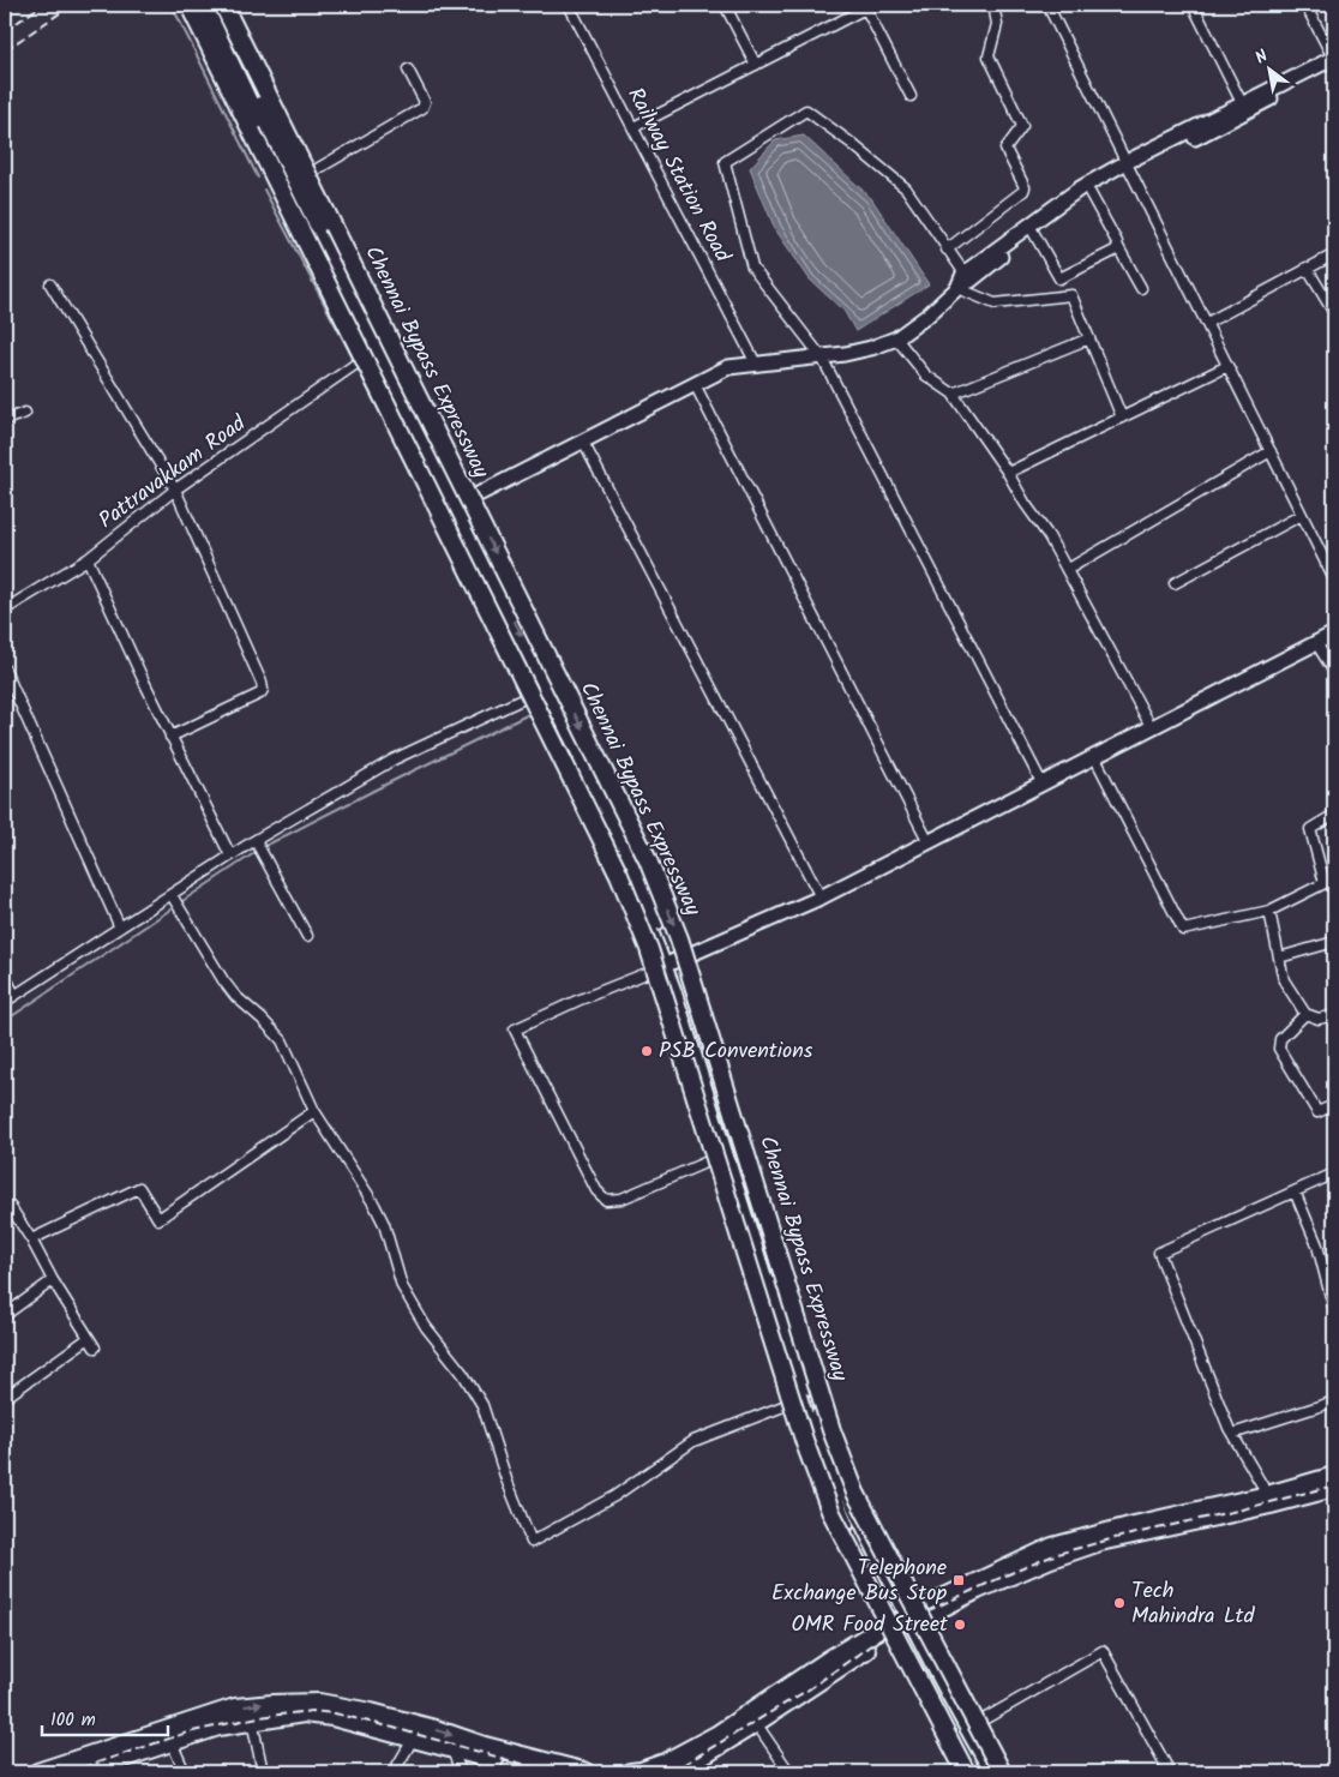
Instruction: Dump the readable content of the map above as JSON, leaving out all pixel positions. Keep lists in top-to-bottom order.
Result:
{
  "streets": {
    "highway": ["Chennai Bypass Expressway"],
    "street": ["Railway Station Road", "Pattravakkam Road"]
  },
  "places": {
    "other": ["PSB Conventions", "Tech Mahindra Ltd", "OMR Food Street"],
    "transit": ["Telephone Exchange Bus Stop"]
  },
  "scale_bar": "100 m",
  "north": "top left"
}
